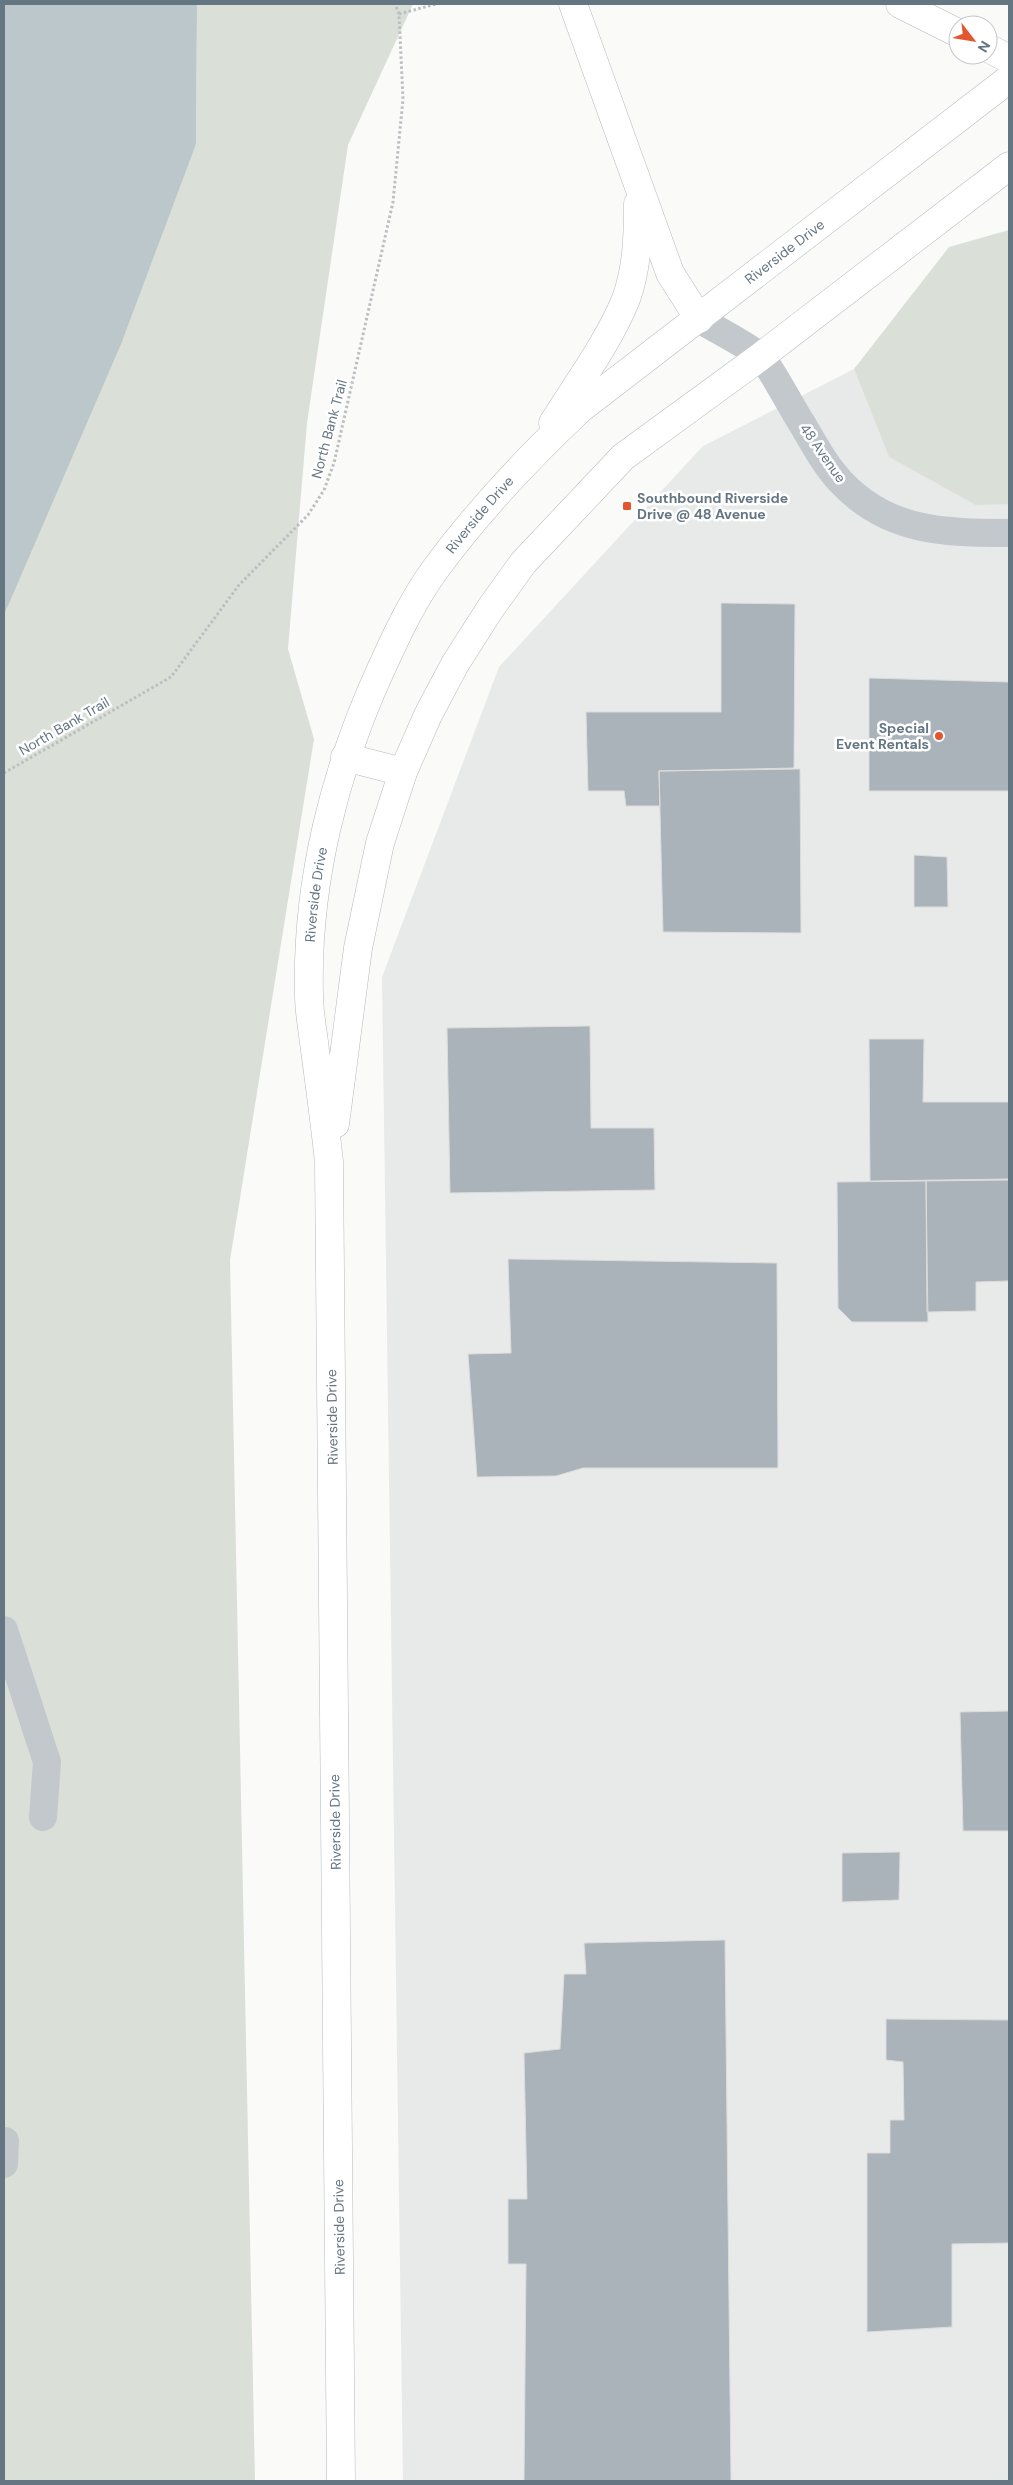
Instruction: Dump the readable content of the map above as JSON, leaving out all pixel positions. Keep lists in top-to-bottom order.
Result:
{
  "streets": {
    "main road": ["Riverside Drive"],
    "street": ["48 Avenue"],
    "path": ["North Bank Trail"]
  },
  "crossings": [
    ["Riverside Drive", "48 Avenue"]
  ],
  "places": {
    "transit": ["Southbound Riverside Drive @ 48 Avenue"],
    "other": ["Special Event Rentals"]
  },
  "north": "bottom right"
}
